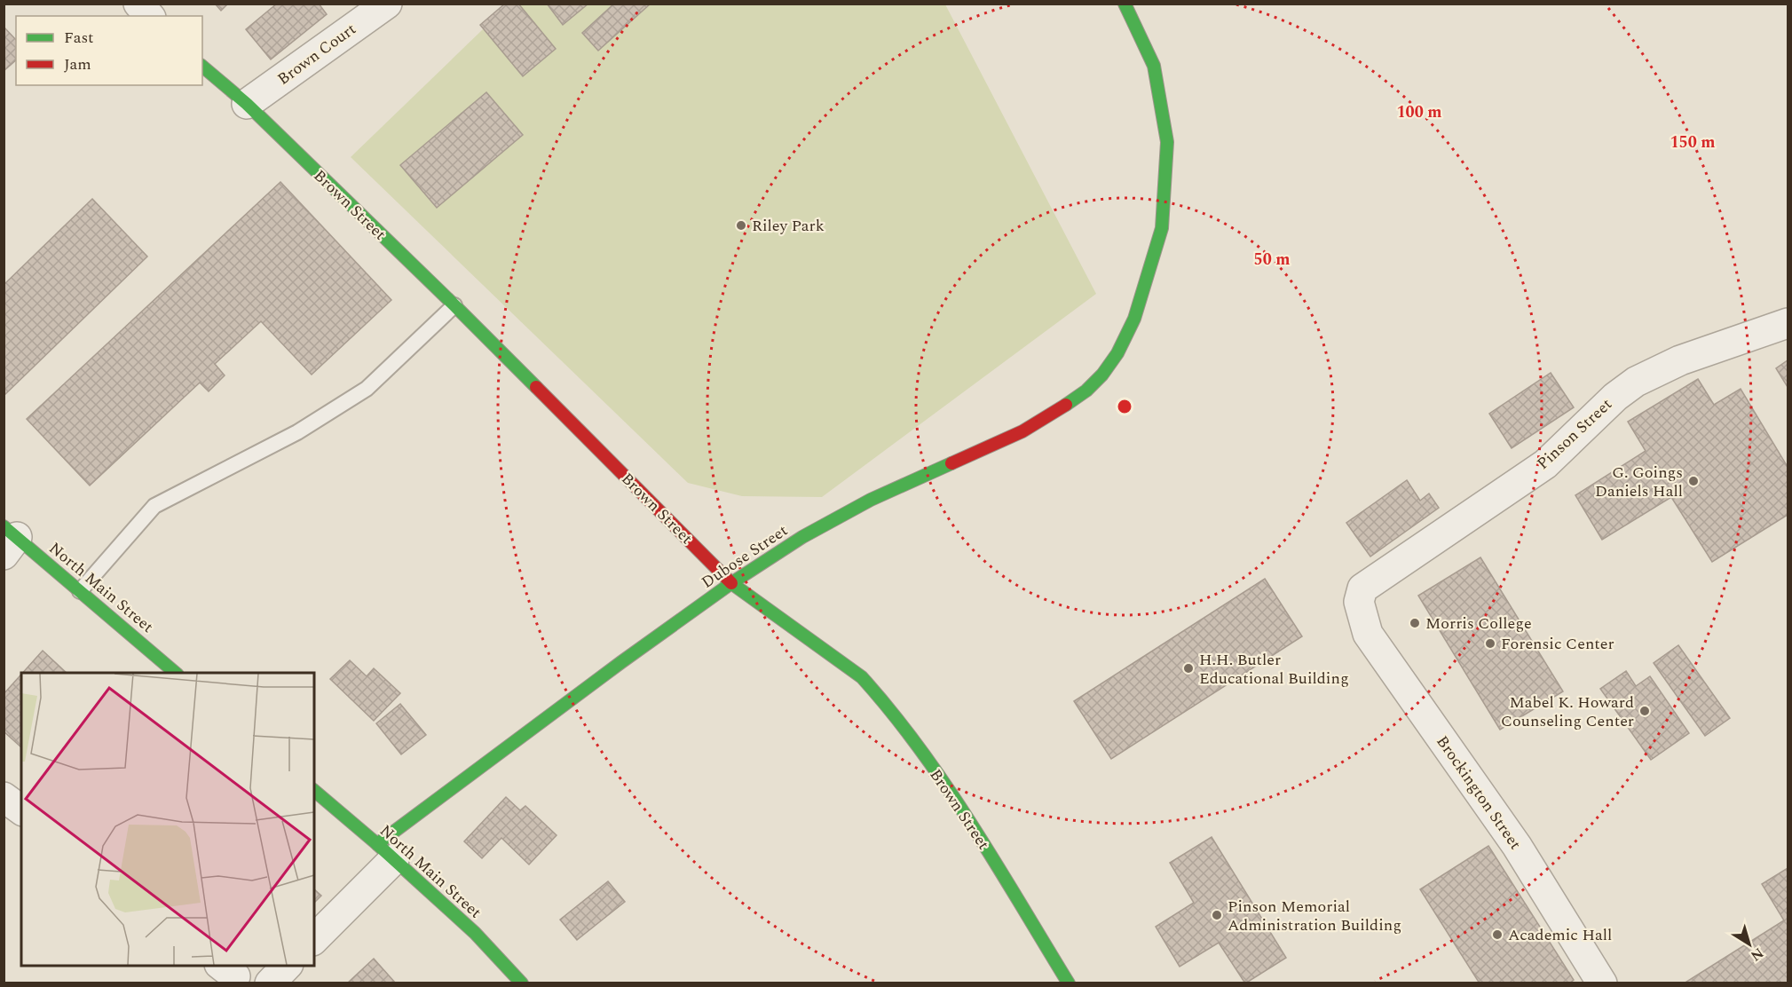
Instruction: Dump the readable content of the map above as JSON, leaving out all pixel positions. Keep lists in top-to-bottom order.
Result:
{
  "streets": {
    "street": [
      "Brown Court",
      "Brown Street",
      "Pinson Street",
      "Dubose Street",
      "North Main Street",
      "Brockington Street"
    ]
  },
  "crossings": [
    ["Brown Court", "Brown Street"],
    ["Brown Street", "Dubose Street"],
    ["Pinson Street", "Brockington Street"],
    ["Dubose Street", "North Main Street"]
  ],
  "places": [
    "Riley Park",
    "G. Goings Daniels Hall",
    "Morris College",
    "Forensic Center",
    "H.H. Butler Educational Building",
    "Mabel K. Howard Counseling Center",
    "Pinson Memorial Administration Building",
    "Academic Hall"
  ],
  "legend": ["Fast", "Jam"],
  "north": "bottom right",
  "rings": ["100 m", "150 m", "50 m"]
}
